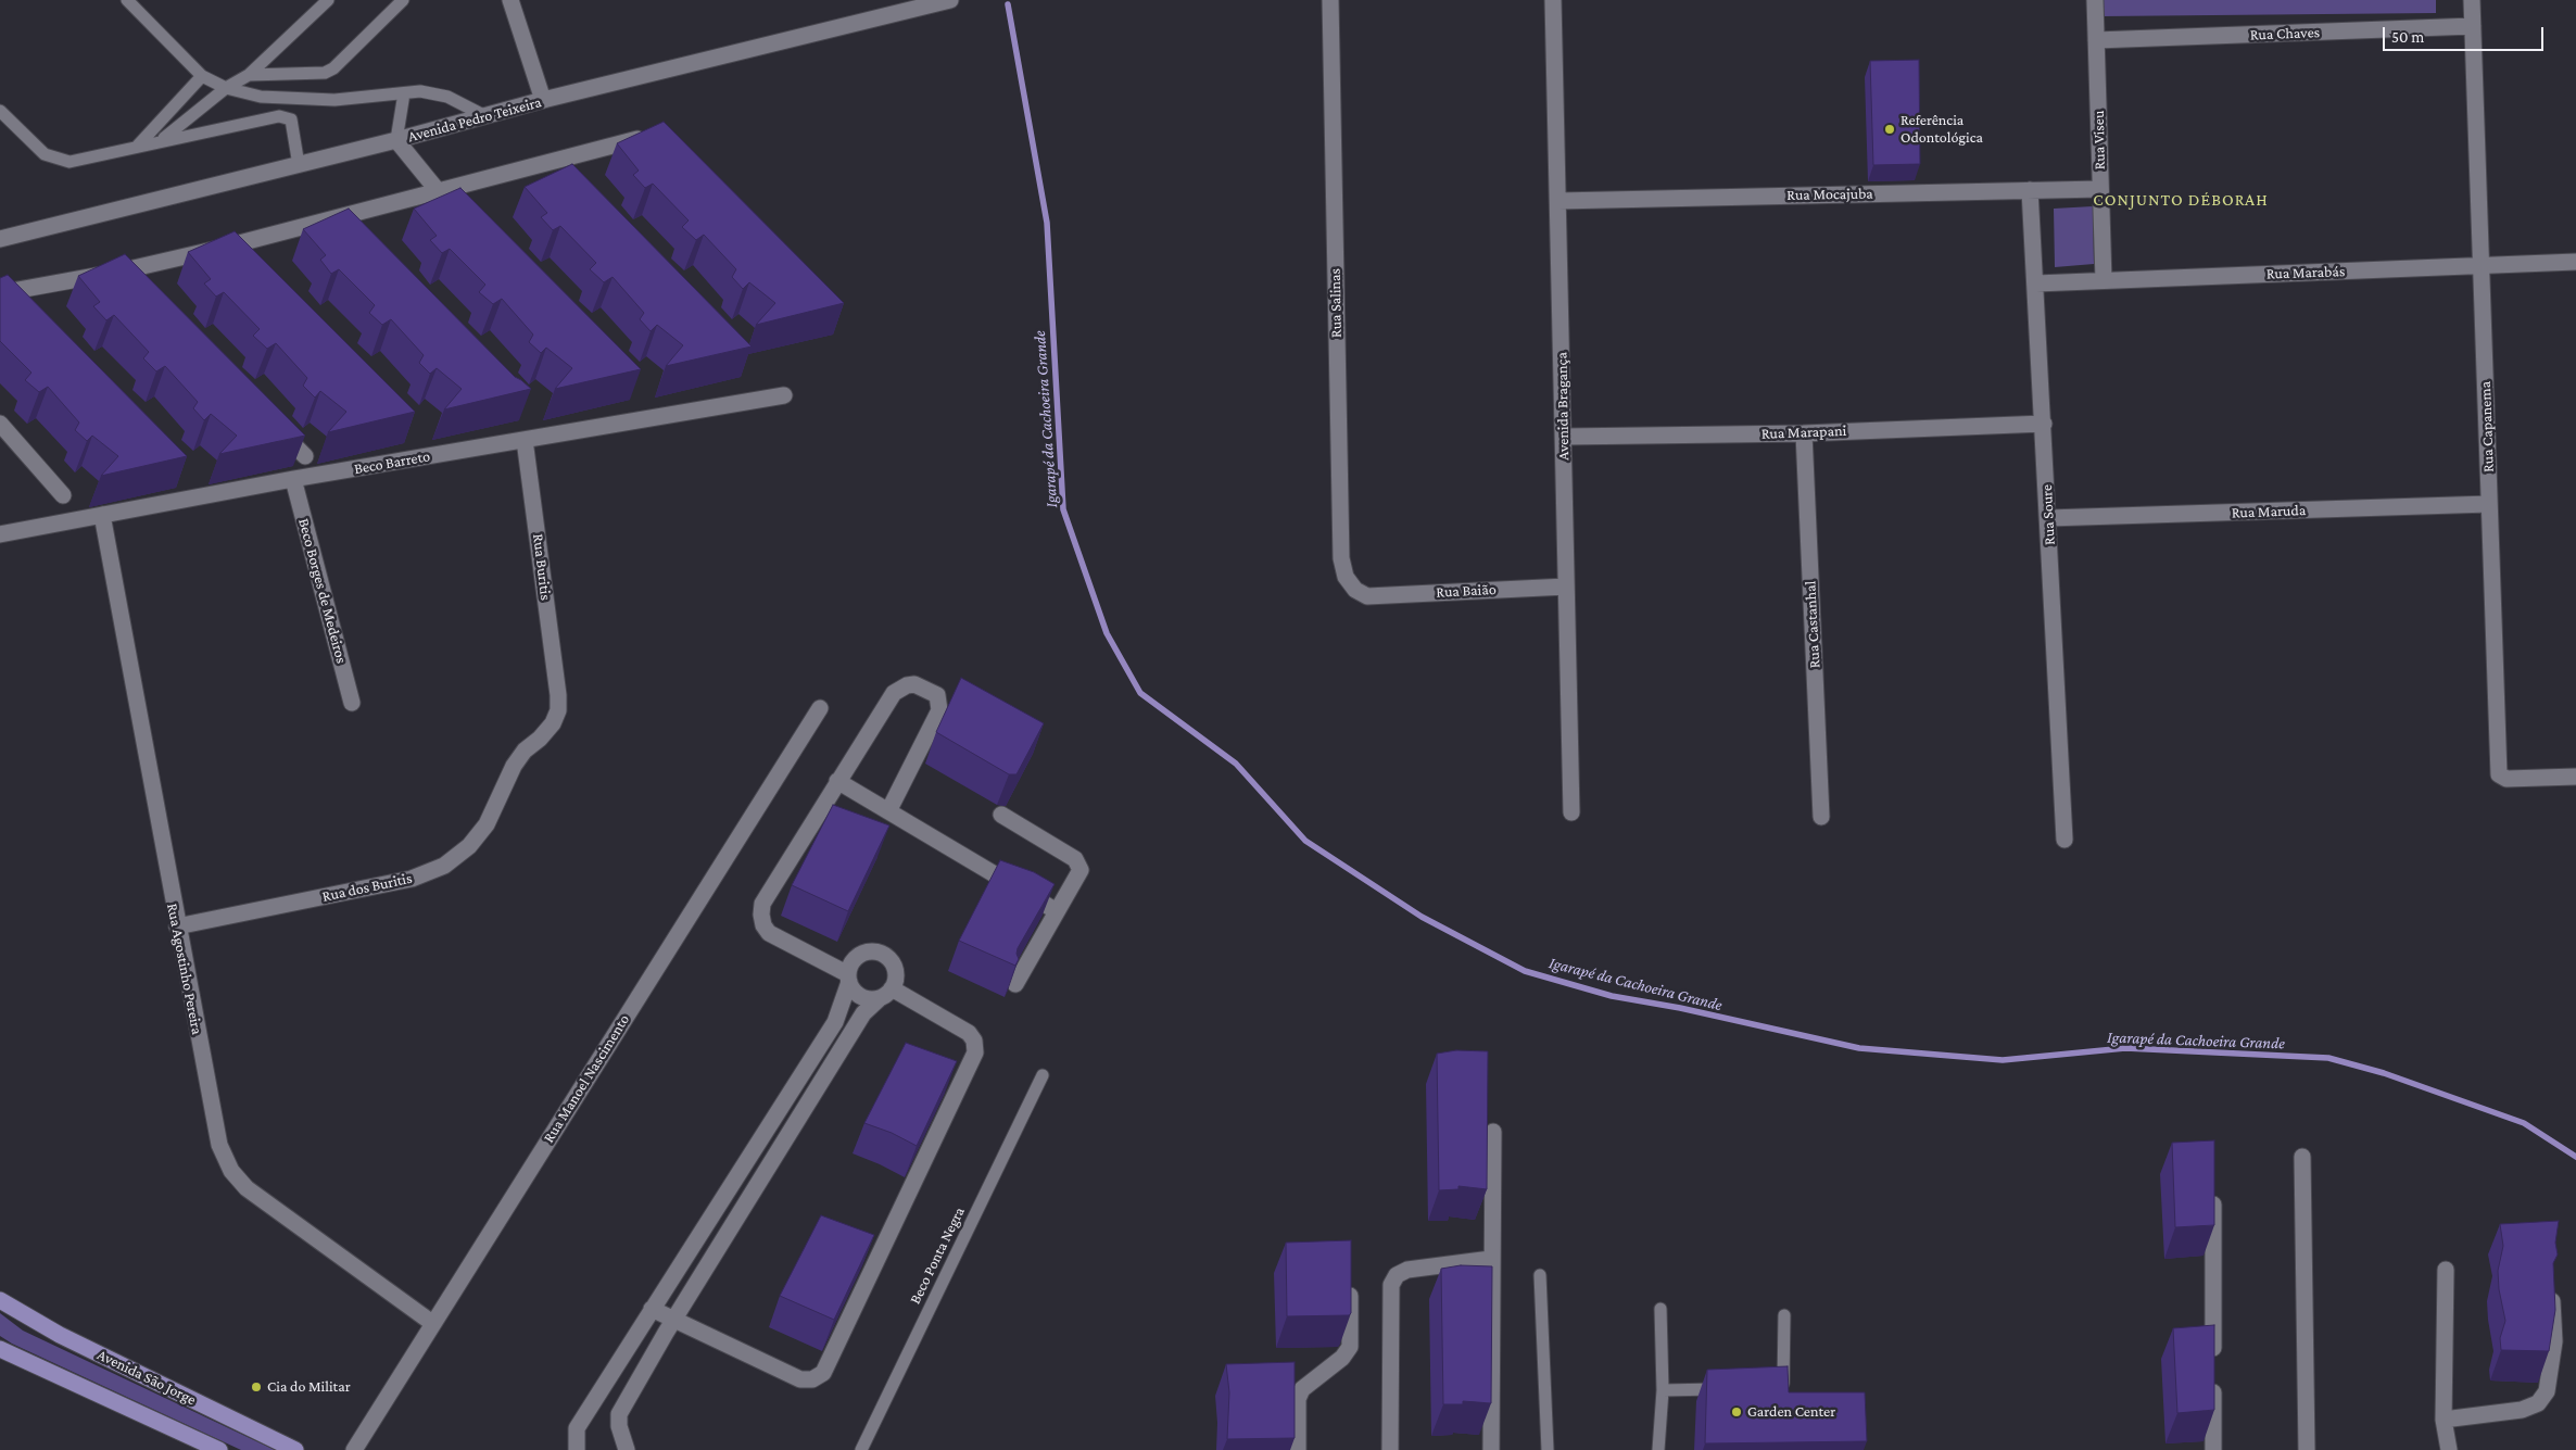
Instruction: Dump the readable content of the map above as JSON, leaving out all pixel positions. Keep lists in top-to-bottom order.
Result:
{
  "streets": {
    "main road": ["Avenida São Jorge"],
    "street": [
      "Rua Chaves",
      "Avenida Pedro Teixeira",
      "Rua Viseu",
      "Rua Mocajuba",
      "Rua Marabás",
      "Rua Salinas",
      "Avenida Bragança",
      "Rua Capanema",
      "Rua Marapani",
      "Beco Barreto",
      "Rua Maruda",
      "Rua Soure",
      "Rua Buritis",
      "Beco Borges de Medeiros",
      "Rua Baião",
      "Rua Castanhal",
      "Rua dos Buritis",
      "Rua Agostinho Pereira",
      "Rua Manoel Nascimento"
    ],
    "lane": ["Beco Ponta Negra"]
  },
  "crossings": [
    ["Rua Chaves", "Rua Viseu"],
    ["Rua Chaves", "Rua Capanema"],
    ["Rua Viseu", "Rua Mocajuba"],
    ["Rua Viseu", "Rua Marabás"],
    ["Rua Mocajuba", "Avenida Bragança"],
    ["Rua Mocajuba", "Rua Soure"],
    ["Rua Marabás", "Rua Capanema"],
    ["Rua Marabás", "Rua Soure"],
    ["Rua Salinas", "Rua Baião"],
    ["Avenida Bragança", "Rua Marapani"],
    ["Avenida Bragança", "Rua Baião"],
    ["Rua Capanema", "Rua Maruda"],
    ["Rua Marapani", "Rua Soure"],
    ["Rua Marapani", "Rua Castanhal"],
    ["Beco Barreto", "Rua Buritis"],
    ["Beco Barreto", "Beco Borges de Medeiros"],
    ["Beco Barreto", "Rua Agostinho Pereira"],
    ["Rua Maruda", "Rua Soure"],
    ["Rua Buritis", "Rua dos Buritis"],
    ["Rua dos Buritis", "Rua Agostinho Pereira"],
    ["Rua Agostinho Pereira", "Rua Manoel Nascimento"]
  ],
  "districts": ["CONJUNTO DÉBORAH"],
  "water": ["Igarapé da Cachoeira Grande"],
  "places": ["Referência Odontológica", "Cia do Militar", "Garden Center"],
  "scale_bar": "50 m"
}
